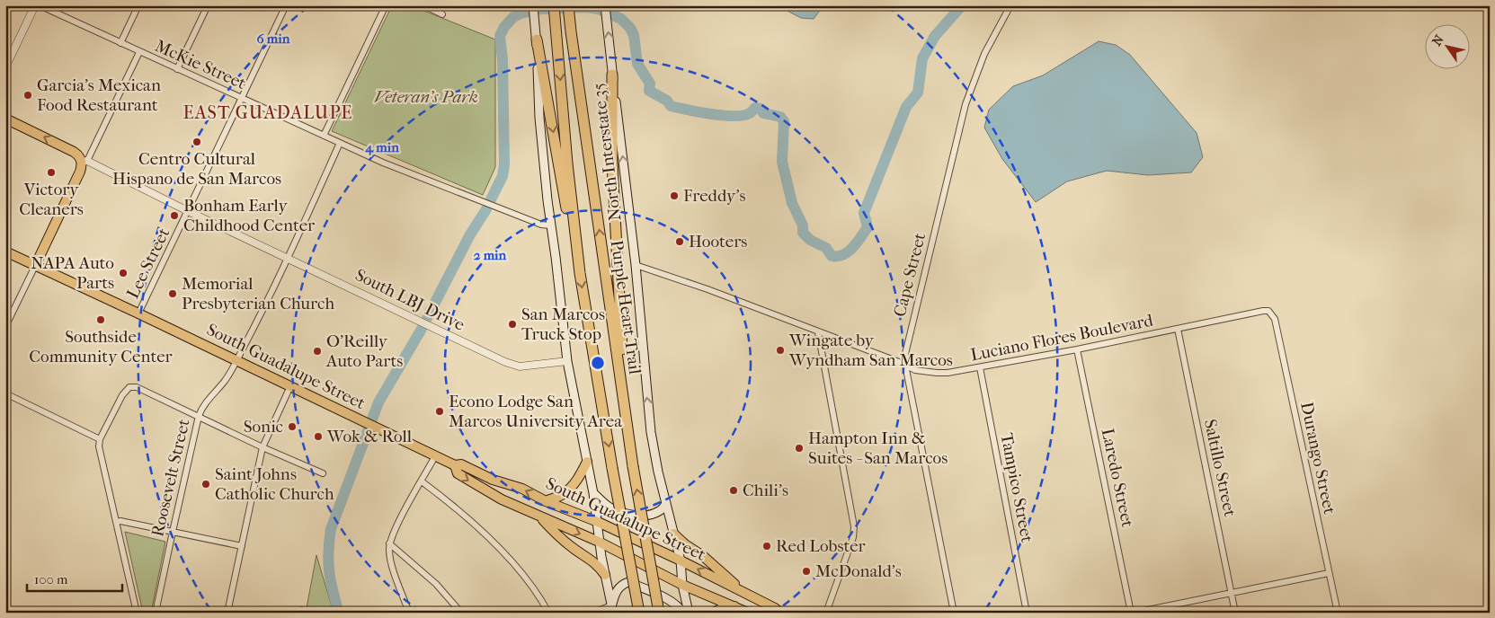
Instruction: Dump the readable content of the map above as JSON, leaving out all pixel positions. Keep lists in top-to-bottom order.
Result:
{
  "streets": {
    "highway": ["Purple Heart Trail"],
    "main road": ["North Interstate 35", "South LBJ Drive", "South Guadalupe Street"],
    "street": [
      "McKie Street",
      "Lee Street",
      "Cape Street",
      "Luciano Flores Boulevard",
      "Durango Street",
      "Saltillo Street",
      "Roosevelt Street",
      "Laredo Street",
      "Tampico Street"
    ]
  },
  "crossings": [
    ["McKie Street", "Lee Street"],
    ["McKie Street", "Roosevelt Street"],
    ["North Interstate 35", "Luciano Flores Boulevard"],
    ["North Interstate 35", "South Guadalupe Street"],
    ["Lee Street", "South LBJ Drive"],
    ["Lee Street", "South Guadalupe Street"],
    ["Cape Street", "Luciano Flores Boulevard"],
    ["South LBJ Drive", "Roosevelt Street"],
    ["Luciano Flores Boulevard", "Durango Street"],
    ["Luciano Flores Boulevard", "Saltillo Street"],
    ["Luciano Flores Boulevard", "Laredo Street"],
    ["Luciano Flores Boulevard", "Tampico Street"],
    ["South Guadalupe Street", "Roosevelt Street"]
  ],
  "one_way": ["North Interstate 35"],
  "districts": ["EAST GUADALUPE"],
  "parks": ["Veteran's Park"],
  "places": [
    "Garcia's Mexican Food Restaurant",
    "Centro Cultural Hispano de San Marcos",
    "Victory Cleaners",
    "Freddy's",
    "Bonham Early Childhood Center",
    "Hooters",
    "NAPA Auto Parts",
    "Memorial Presbyterian Church",
    "Southside Community Center",
    "San Marcos Truck Stop",
    "Wingate by Wyndham San Marcos",
    "O'Reilly Auto Parts",
    "Econo Lodge San Marcos University Area",
    "Sonic",
    "Wok & Roll",
    "Hampton Inn & Suites - San Marcos",
    "Saint Johns Catholic Church",
    "Chili's",
    "Red Lobster",
    "McDonald's"
  ],
  "scale_bar": "100 m",
  "north": "top left",
  "rings": ["6 min", "4 min", "2 min"]
}
